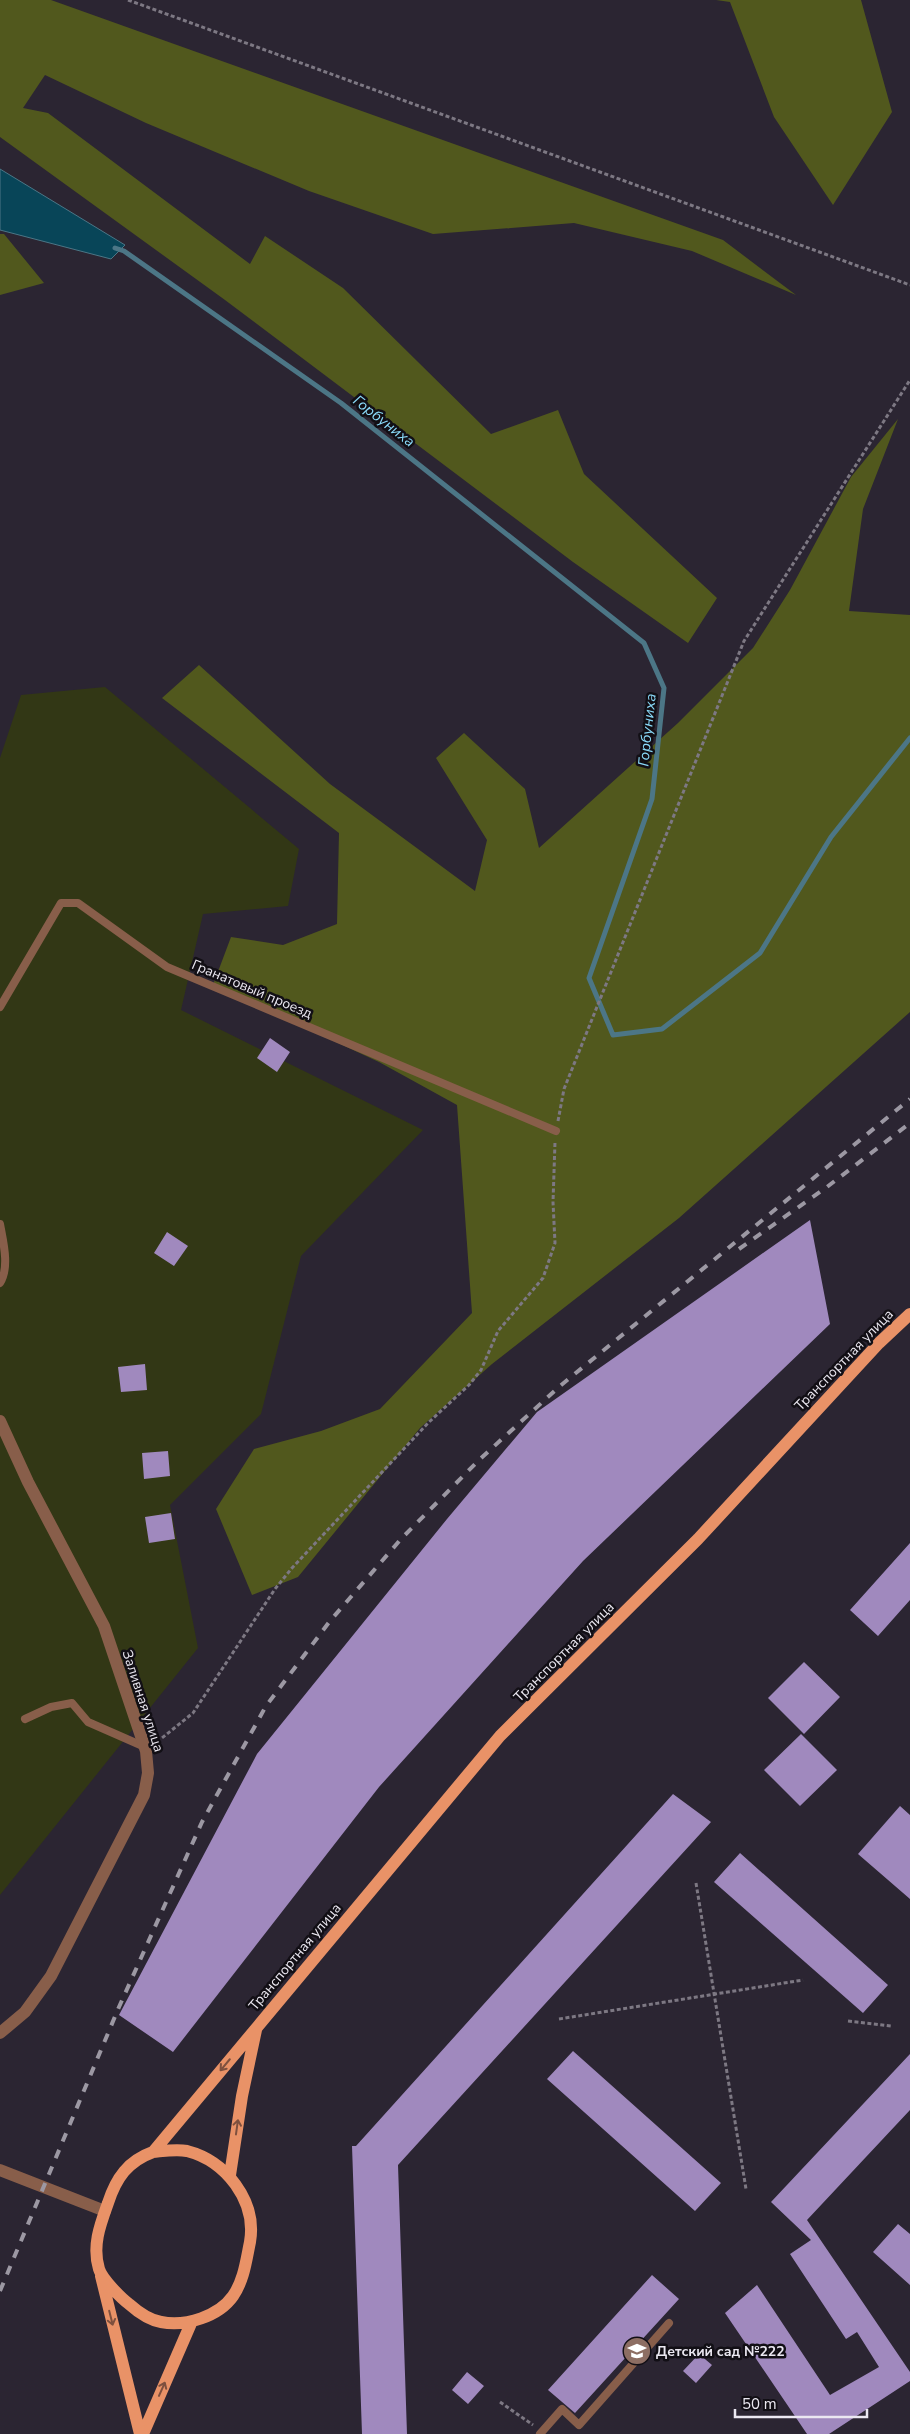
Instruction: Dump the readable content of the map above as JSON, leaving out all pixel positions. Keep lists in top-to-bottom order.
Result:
{
  "streets": {
    "main road": ["Транспортная улица"],
    "street": ["Заливная улица"],
    "lane": ["Гранатовый проезд"]
  },
  "water": ["Горбуниха"],
  "places": {
    "school or university": ["Детский сад №222"]
  },
  "scale_bar": "50 m"
}
